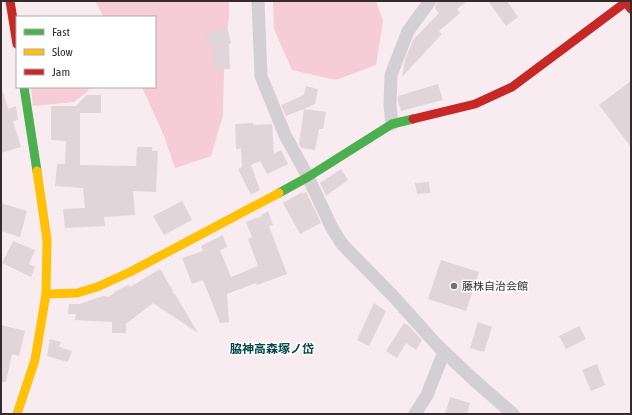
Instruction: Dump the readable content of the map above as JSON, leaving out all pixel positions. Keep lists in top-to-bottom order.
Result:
{
  "districts": ["脇神高森塚ノ岱"],
  "places": ["藤株自治会館"],
  "legend": ["Fast", "Slow", "Jam"]
}
